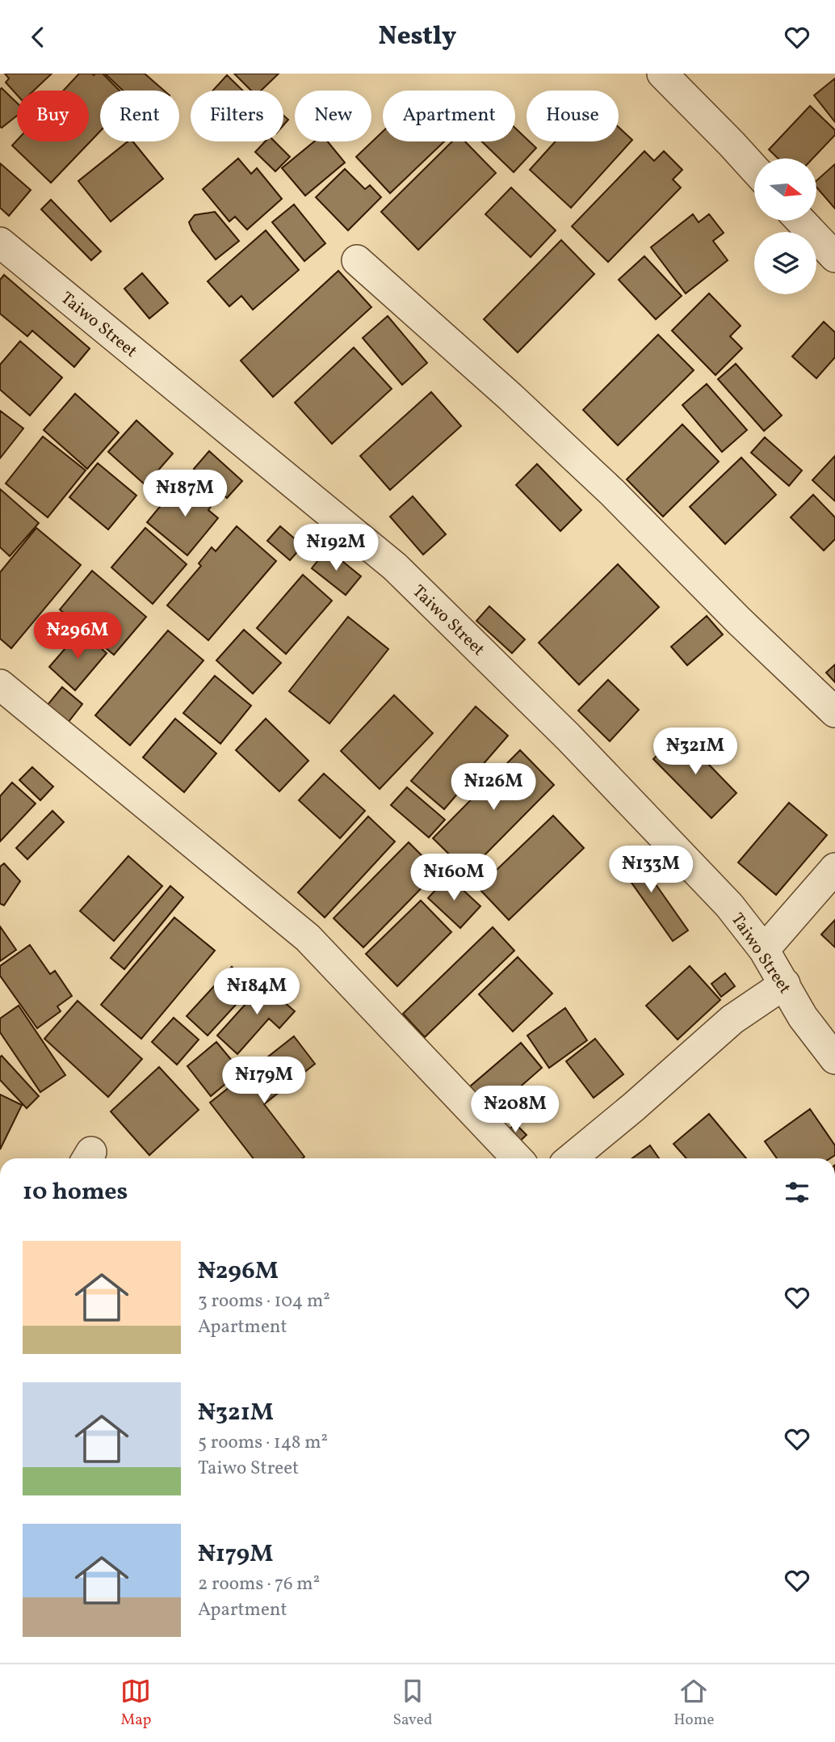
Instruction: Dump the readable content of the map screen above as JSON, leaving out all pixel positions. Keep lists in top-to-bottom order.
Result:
{
  "streets": {
    "street": ["Taiwo Street"]
  },
  "north": "right",
  "page": {
    "header": "Nestly",
    "chip": [
      "Buy",
      "Rent",
      "Filters",
      "New",
      "Apartment",
      "House"
    ],
    "price": [
      "₦187M",
      "₦192M",
      "₦296M",
      "₦321M",
      "₦126M",
      "₦133M",
      "₦160M",
      "₦184M",
      "₦179M",
      "₦208M"
    ],
    "heading": "10 homes",
    "list": [
      {
        "name": "₦296M",
        "note": "3 rooms · 104 m² · Apartment"
      },
      {
        "name": "₦321M",
        "note": "5 rooms · 148 m² · Taiwo Street"
      },
      {
        "name": "₦179M",
        "note": "2 rooms · 76 m² · Apartment"
      }
    ],
    "tabs": ["Map", "Saved", "Home"]
  }
}
